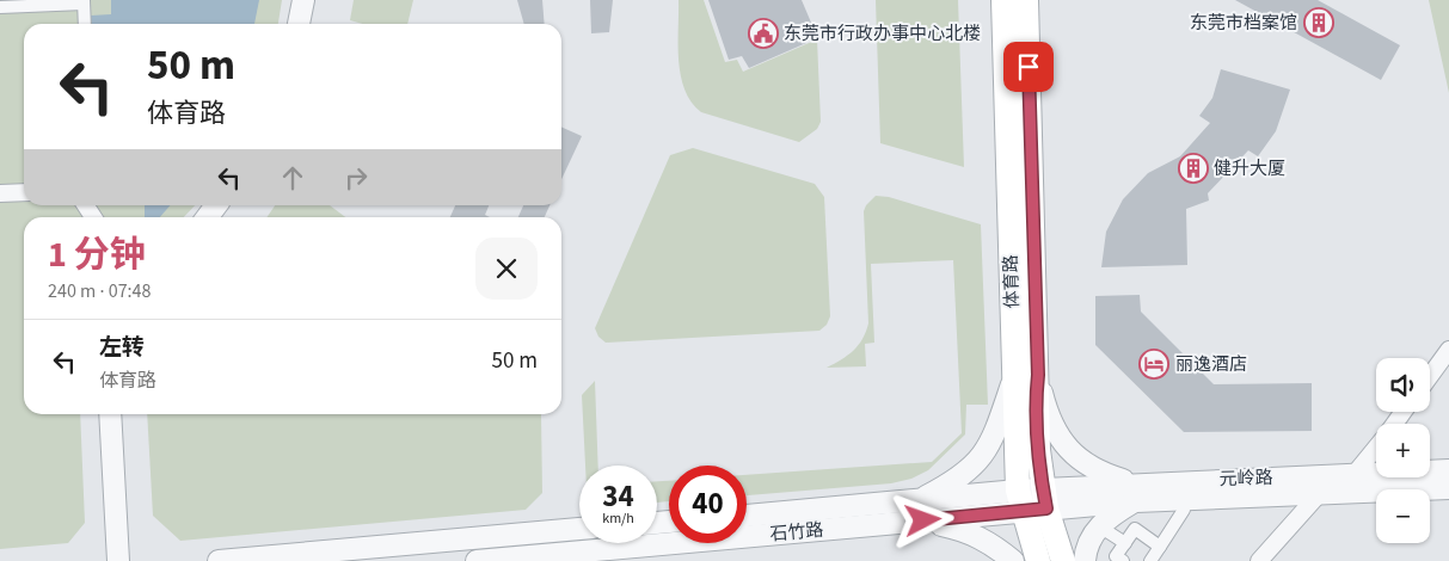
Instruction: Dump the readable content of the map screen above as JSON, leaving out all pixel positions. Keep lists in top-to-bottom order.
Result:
{
  "streets": {
    "main road": ["体育路"],
    "street": ["元岭路", "石竹路"]
  },
  "crossings": [
    ["体育路", "元岭路"],
    ["体育路", "石竹路"],
    ["元岭路", "石竹路"]
  ],
  "places": {
    "building": ["东莞市档案馆", "健升大厦"],
    "public building": ["东莞市行政办事中心北楼"],
    "hotel": ["丽逸酒店"]
  },
  "page": {
    "turn": ["50 m", "体育路"],
    "heading": ["1 分钟", "240 m · 07:48"],
    "list": [
      {
        "name": "左转",
        "note": "体育路",
        "value": "50 m"
      }
    ],
    "map_buttons": ["+", "−"],
    "speed": "34 km/h",
    "limit": "40"
  }
}
